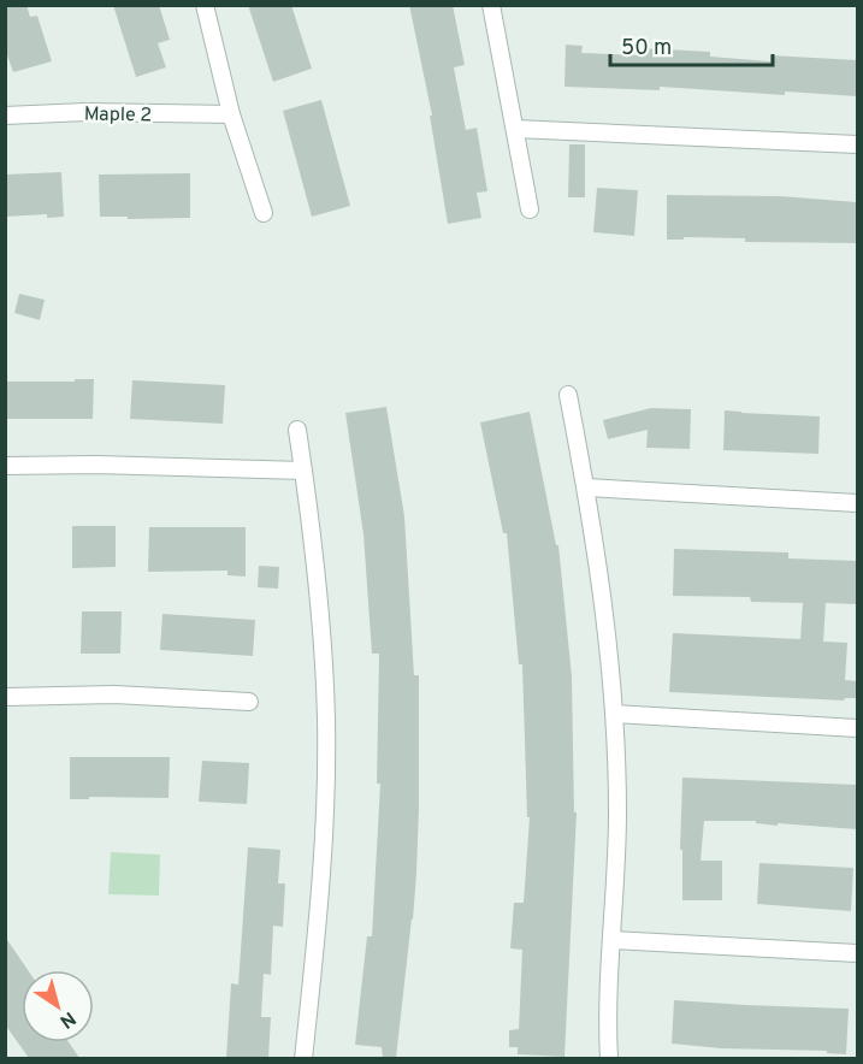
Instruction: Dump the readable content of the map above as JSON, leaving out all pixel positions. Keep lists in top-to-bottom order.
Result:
{
  "streets": {
    "street": ["Maple 2"]
  },
  "scale_bar": "50 m",
  "north": "bottom right"
}
